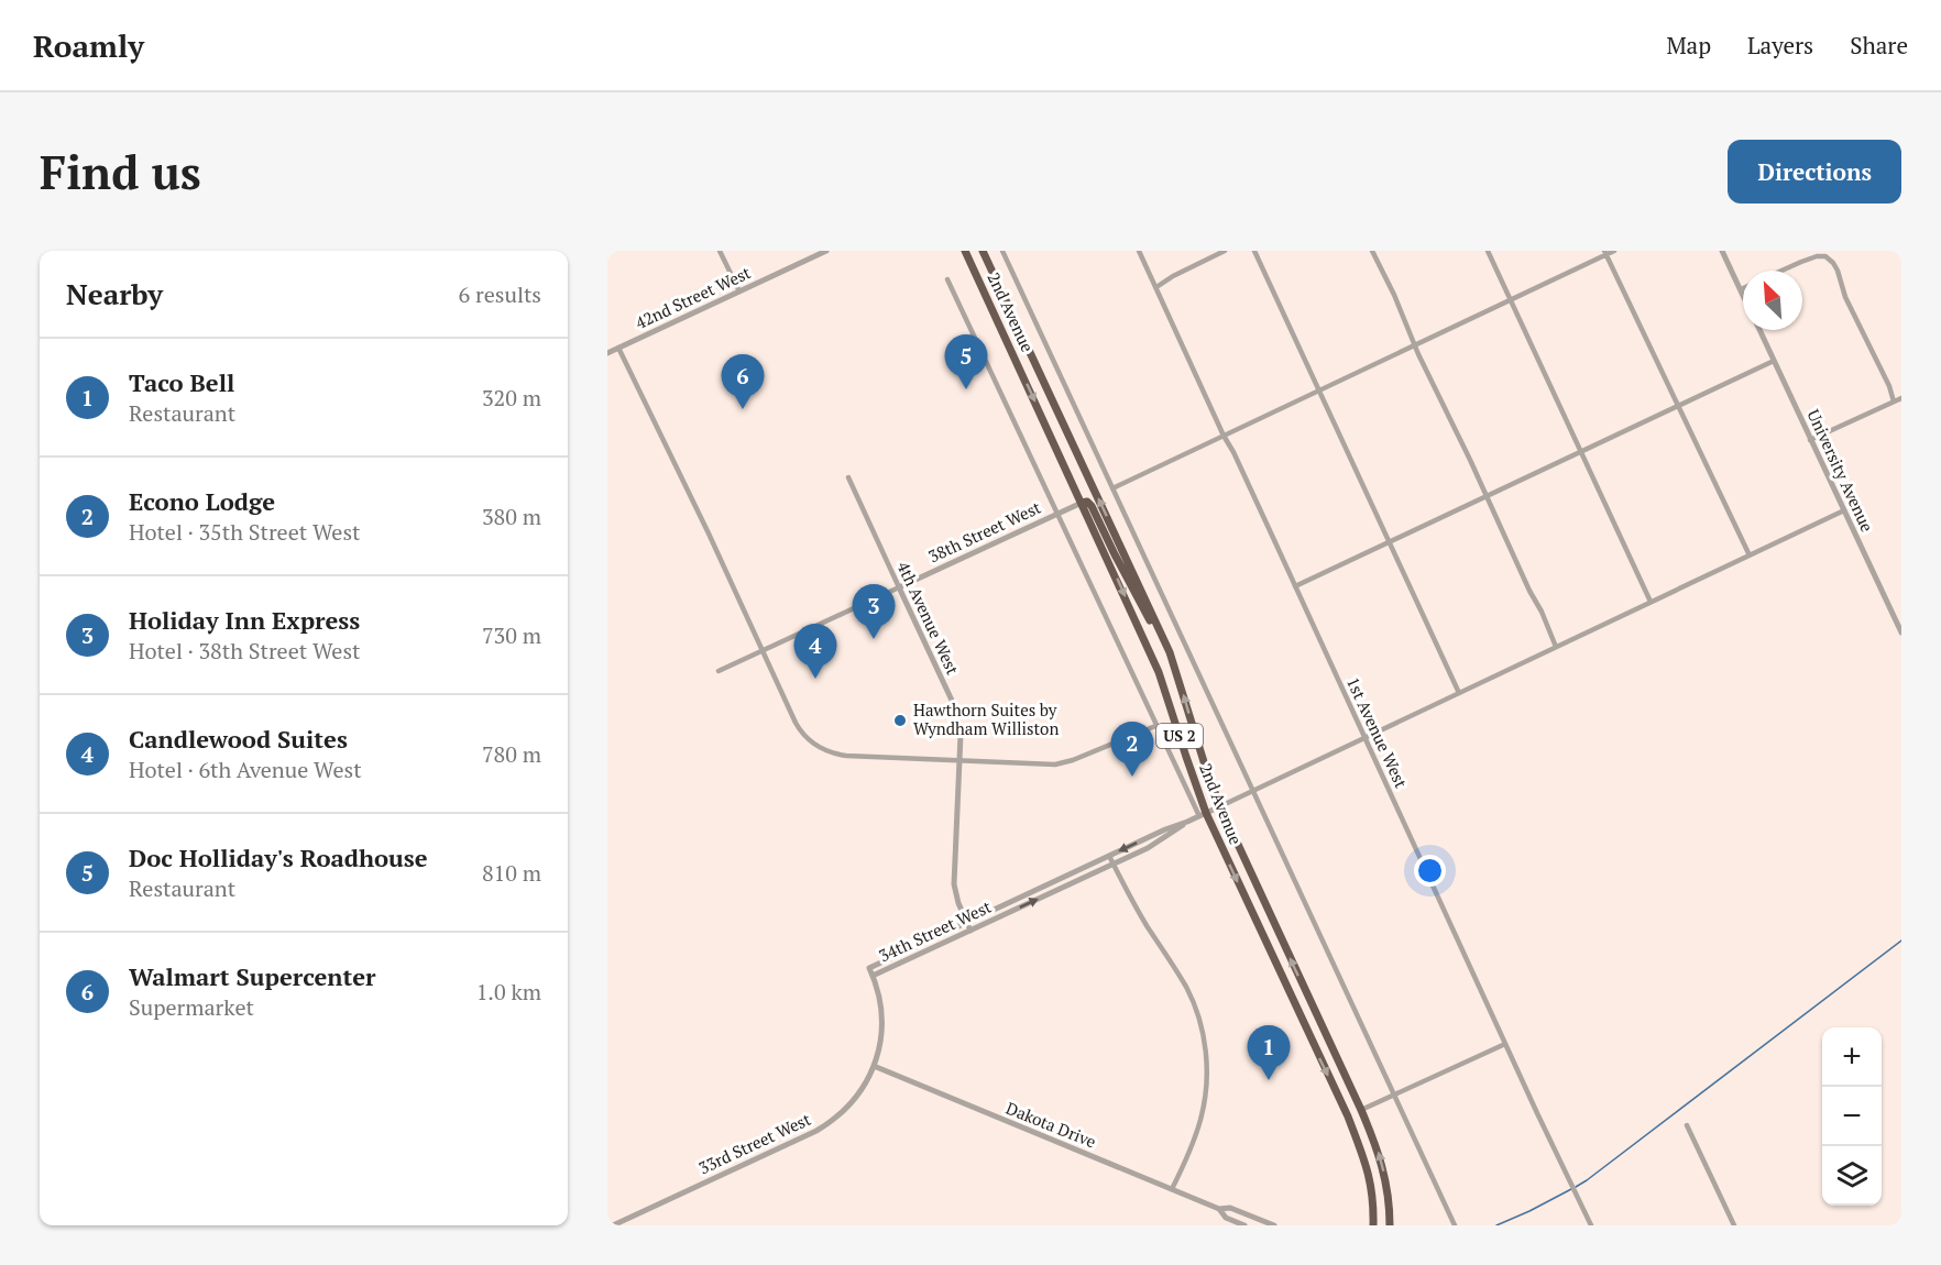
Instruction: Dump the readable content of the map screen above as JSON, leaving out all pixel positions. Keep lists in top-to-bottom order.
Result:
{
  "streets": {
    "highway": ["2nd Avenue", "US 2"],
    "street": [
      "42nd Street West",
      "University Avenue",
      "38th Street West",
      "4th Avenue West",
      "1st Avenue West",
      "34th Street West",
      "Dakota Drive",
      "33rd Street West"
    ]
  },
  "crossings": [
    ["2nd Avenue", "38th Street West"],
    ["2nd Avenue", "34th Street West"],
    ["University Avenue", "34th Street West"],
    ["38th Street West", "4th Avenue West"],
    ["4th Avenue West", "34th Street West"],
    ["1st Avenue West", "34th Street West"],
    ["34th Street West", "33rd Street West"],
    ["Dakota Drive", "33rd Street West"]
  ],
  "places": ["Hawthorn Suites by Wyndham Williston"],
  "north": "top left",
  "page": {
    "header": "Roamly",
    "nav": ["Map", "Layers", "Share"],
    "buttons": "Directions",
    "title": "Find us",
    "heading": ["Nearby", "6 results"],
    "pins": [
      "5",
      "6",
      "3",
      "4",
      "2",
      "1"
    ],
    "list": [
      {
        "mark": "1",
        "name": "Taco Bell",
        "note": "Restaurant",
        "value": "320 m"
      },
      {
        "mark": "2",
        "name": "Econo Lodge",
        "note": "Hotel · 35th Street West",
        "value": "380 m"
      },
      {
        "mark": "3",
        "name": "Holiday Inn Express",
        "note": "Hotel · 38th Street West",
        "value": "730 m"
      },
      {
        "mark": "4",
        "name": "Candlewood Suites",
        "note": "Hotel · 6th Avenue West",
        "value": "780 m"
      },
      {
        "mark": "5",
        "name": "Doc Holliday's Roadhouse",
        "note": "Restaurant",
        "value": "810 m"
      },
      {
        "mark": "6",
        "name": "Walmart Supercenter",
        "note": "Supermarket",
        "value": "1.0 km"
      }
    ],
    "map_buttons": ["+", "−"]
  }
}
